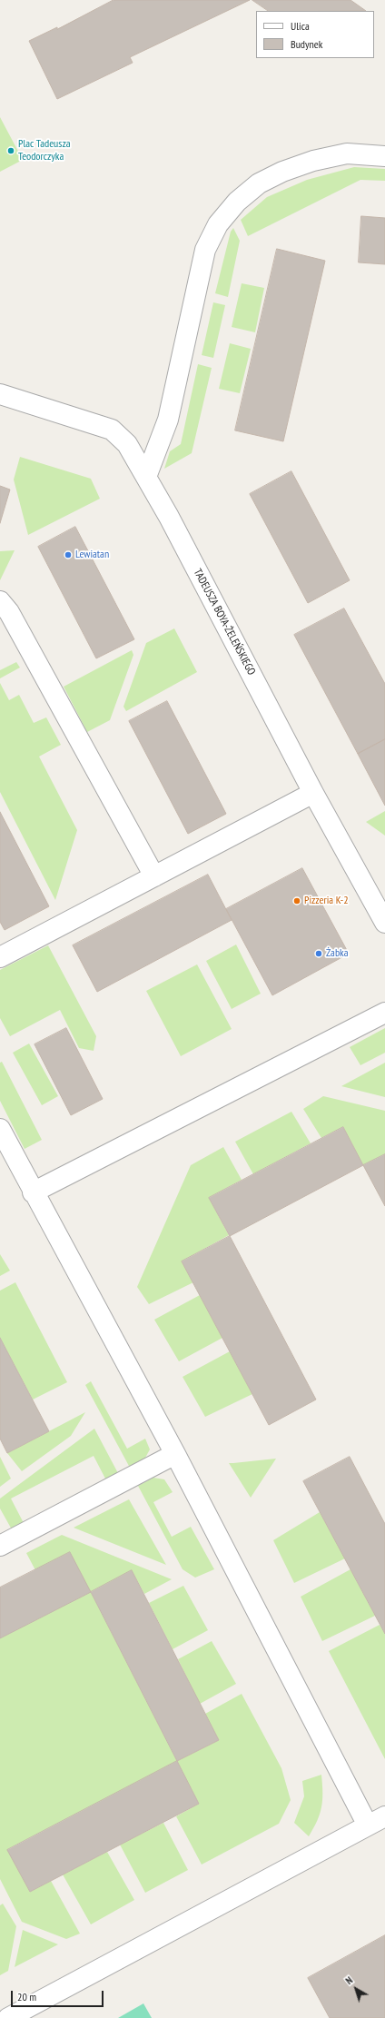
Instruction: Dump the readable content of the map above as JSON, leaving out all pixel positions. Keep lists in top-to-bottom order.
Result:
{
  "streets": {
    "street": ["TADEUSZA BOYA-ŻELEŃSKIEGO"]
  },
  "places": [
    "Plac Tadeusza Teodorczyka",
    "Lewiatan",
    "Pizzeria K-2",
    "Żabka"
  ],
  "legend": ["Ulica", "Budynek"],
  "scale_bar": "20 m",
  "north": "top left"
}
